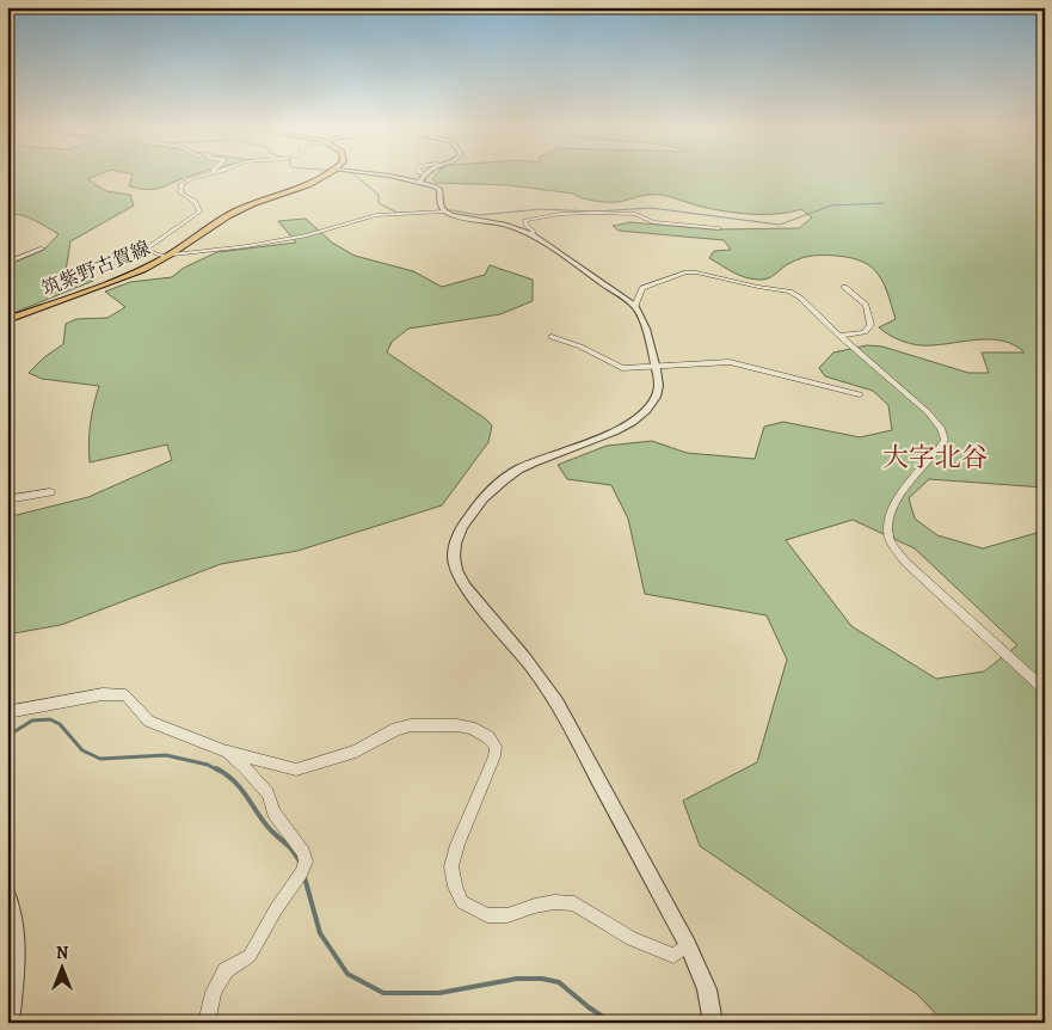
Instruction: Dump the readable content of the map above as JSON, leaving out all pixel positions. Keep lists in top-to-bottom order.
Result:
{
  "streets": {
    "main road": ["筑紫野古賀線"]
  },
  "districts": ["大字北谷"],
  "north": "top"
}
